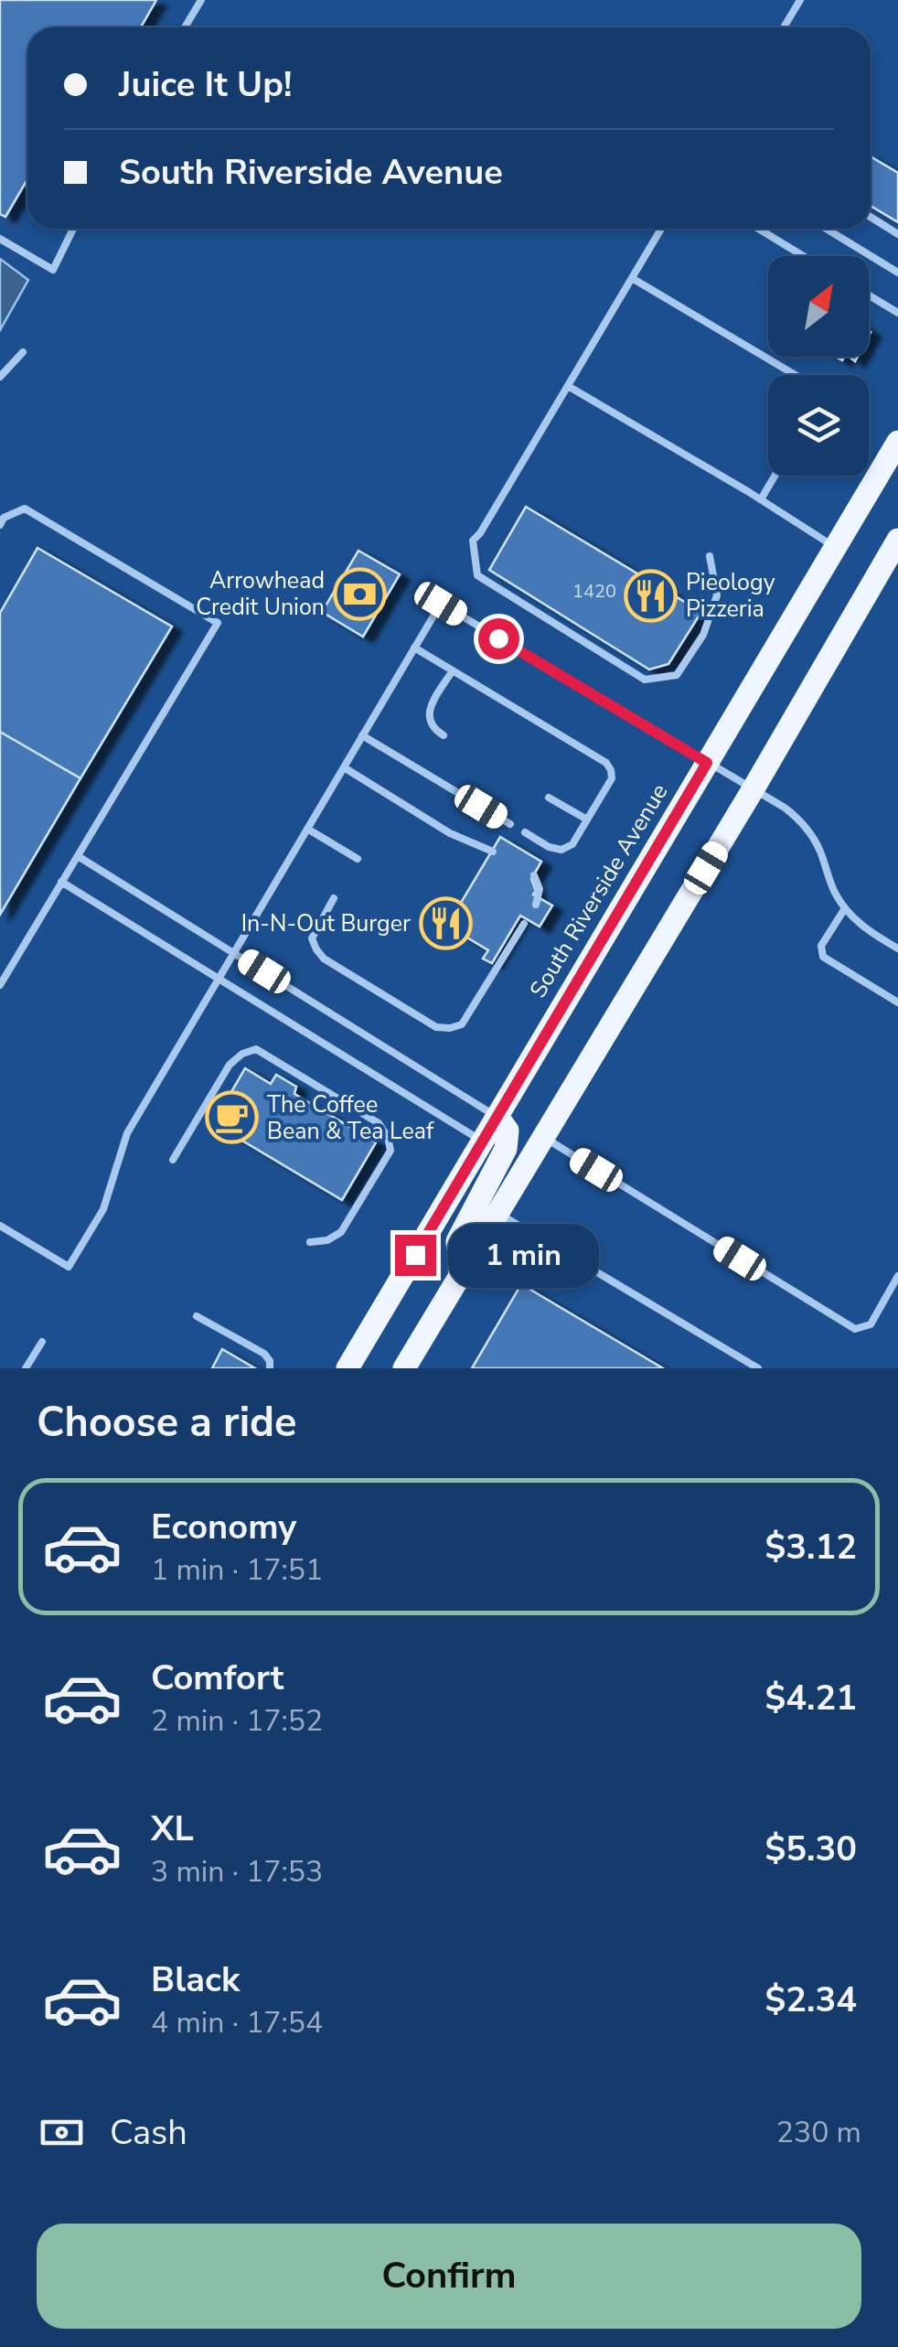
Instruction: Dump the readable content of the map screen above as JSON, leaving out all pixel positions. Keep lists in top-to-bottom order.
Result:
{
  "streets": {
    "main road": ["South Riverside Avenue"]
  },
  "places": {
    "bank": ["Arrowhead Credit Union"],
    "restaurant": ["Pieology Pizzeria", "In-N-Out Burger"],
    "cafe": ["The Coffee Bean & Tea Leaf"]
  },
  "house_numbers": ["1420"],
  "north": "top right",
  "page": {
    "banner": ["Juice It Up!", "South Riverside Avenue"],
    "bubble": "1 min",
    "heading": "Choose a ride",
    "list": [
      {
        "name": "Economy",
        "note": "1 min · 17:51",
        "value": "$3.12"
      },
      {
        "name": "Comfort",
        "note": "2 min · 17:52",
        "value": "$4.21"
      },
      {
        "name": "XL",
        "note": "3 min · 17:53",
        "value": "$5.30"
      },
      {
        "name": "Black",
        "note": "4 min · 17:54",
        "value": "$2.34"
      }
    ],
    "pay": ["Cash", "230 m"],
    "buttons": "Confirm"
  }
}
